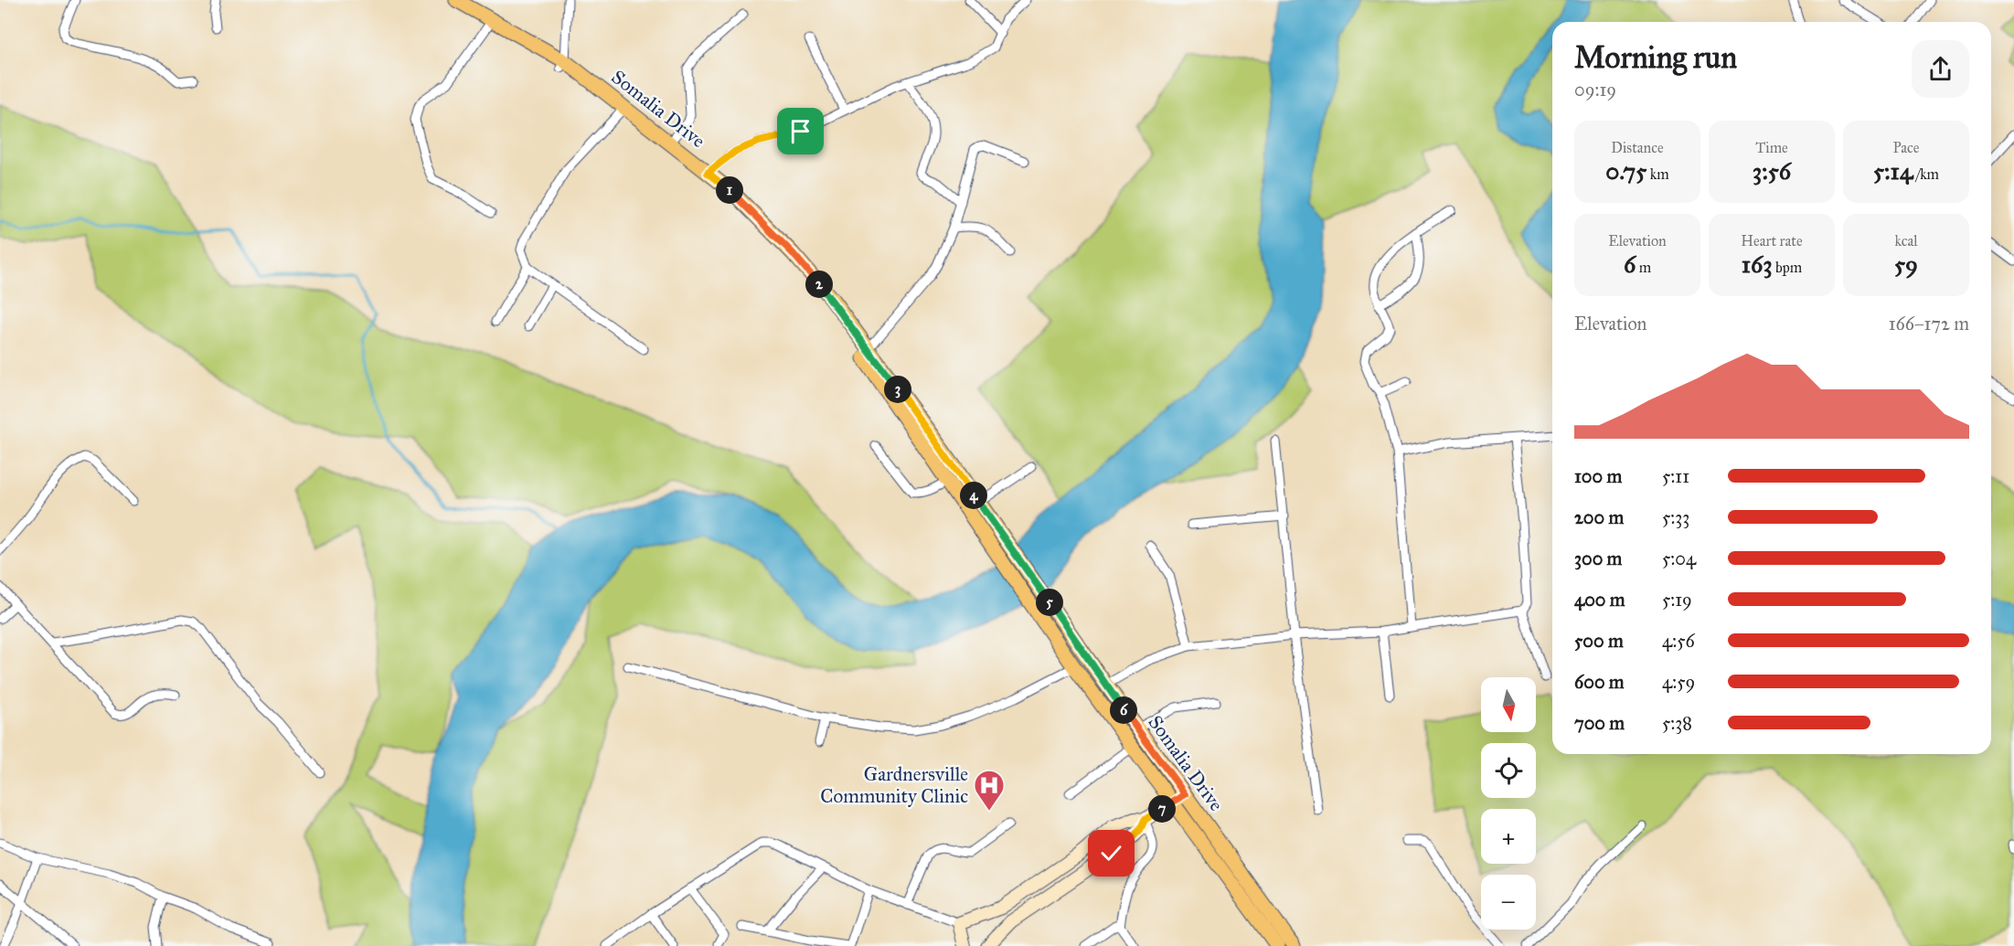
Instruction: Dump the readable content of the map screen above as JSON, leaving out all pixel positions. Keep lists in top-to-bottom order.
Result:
{
  "streets": {
    "main road": ["Somalia Drive"]
  },
  "places": {
    "hospital": ["Gardnersville Community Clinic"]
  },
  "north": "bottom",
  "page": {
    "heading": ["Morning run", "09:19"],
    "stats": [
      ["Distance", "0.75 km"],
      ["Time", "3:56"],
      ["Pace", "5:14 /km"],
      ["Elevation", "6 m"],
      ["Heart rate", "163 bpm"],
      ["kcal", "59"]
    ],
    "pins": [
      "1",
      "2",
      "3",
      "4",
      "5",
      "6",
      "7"
    ],
    "chart": ["Elevation", "166–172 m"],
    "list": [
      {
        "name": "100 m",
        "note": "5:11"
      },
      {
        "name": "200 m",
        "note": "5:33"
      },
      {
        "name": "300 m",
        "note": "5:04"
      },
      {
        "name": "400 m",
        "note": "5:19"
      },
      {
        "name": "500 m",
        "note": "4:56"
      },
      {
        "name": "600 m",
        "note": "4:59"
      },
      {
        "name": "700 m",
        "note": "5:38"
      }
    ],
    "map_buttons": ["+", "−"]
  }
}
